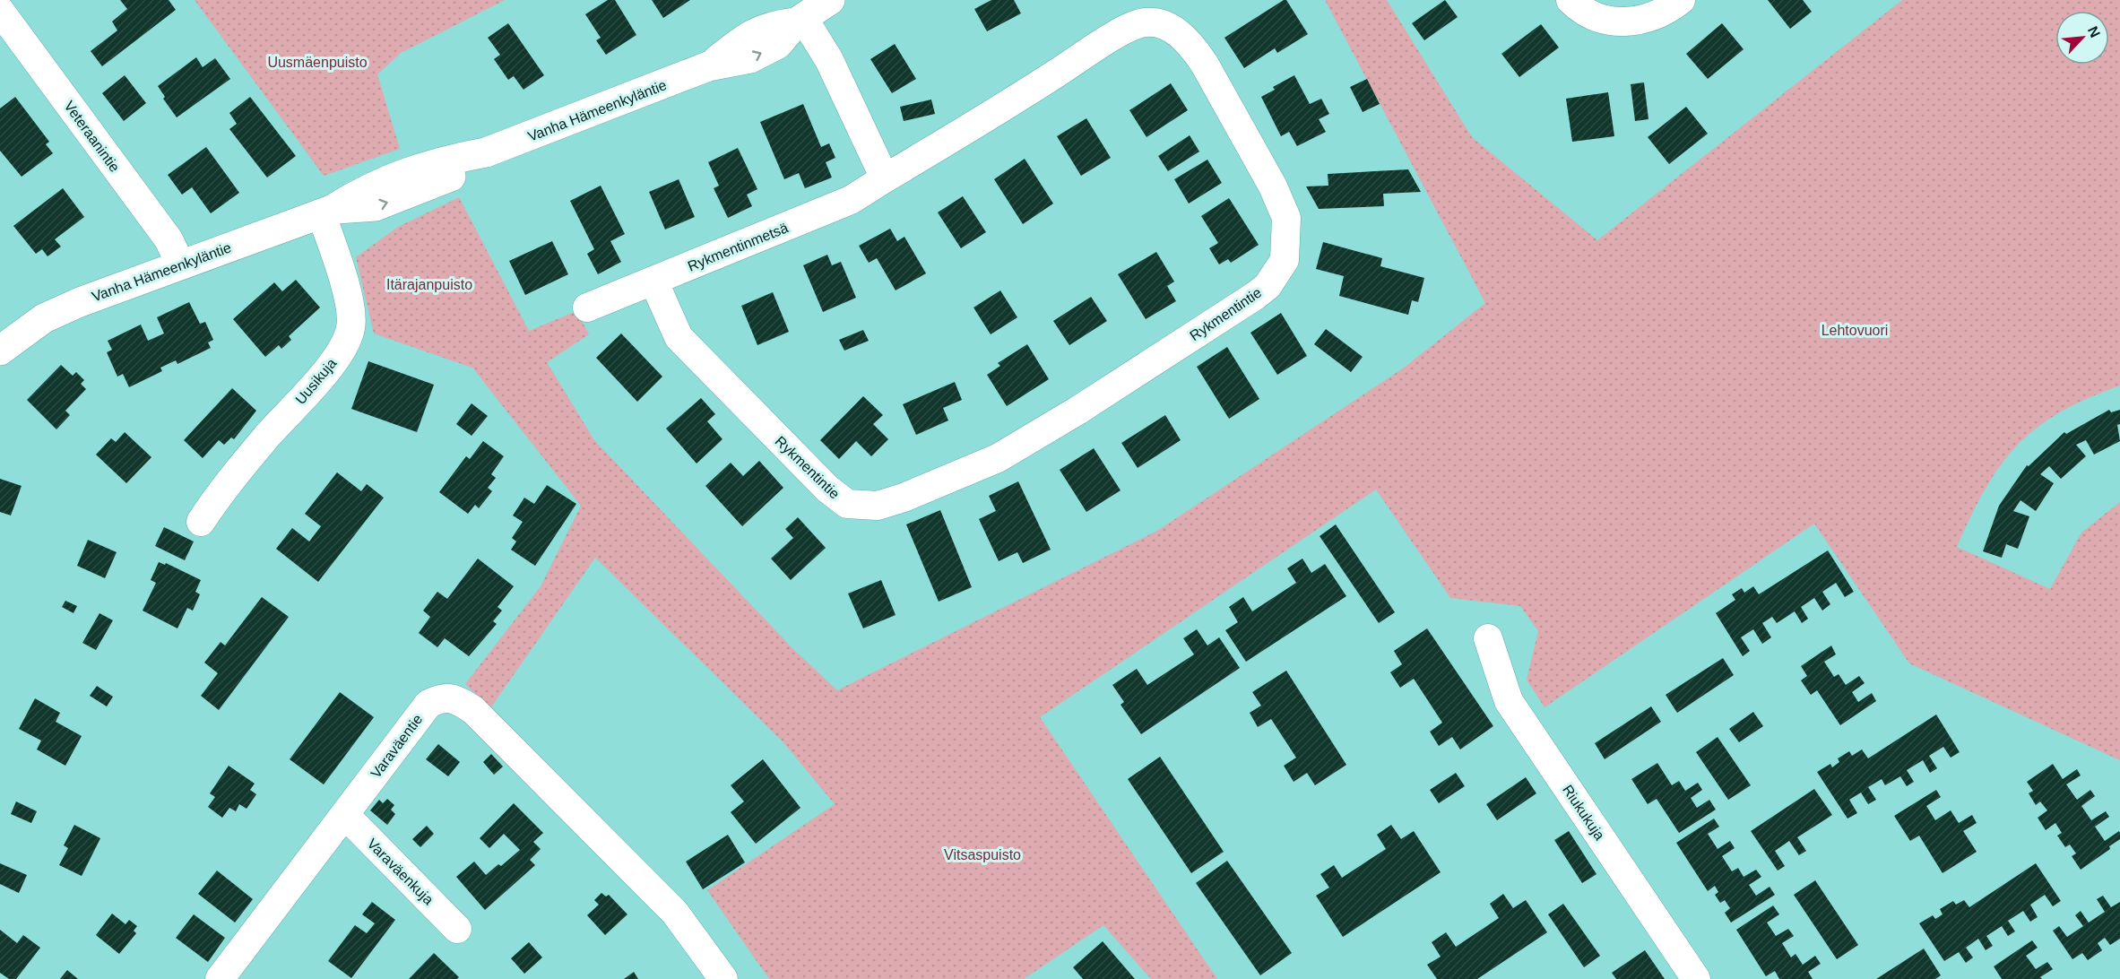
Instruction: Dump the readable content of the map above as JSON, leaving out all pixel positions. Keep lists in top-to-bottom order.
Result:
{
  "streets": {
    "street": [
      "Vanha Hämeenkyläntie",
      "Veteraanintie",
      "Rykmentinmetsä",
      "Rykmentintie",
      "Uusikuja",
      "Varaväentie",
      "Riukukuja",
      "Varaväenkuja"
    ]
  },
  "crossings": [
    ["Vanha Hämeenkyläntie", "Veteraanintie"],
    ["Vanha Hämeenkyläntie", "Uusikuja"],
    ["Rykmentinmetsä", "Rykmentintie"],
    ["Varaväentie", "Varaväenkuja"]
  ],
  "parks": [
    "Uusmäenpuisto",
    "Itärajanpuisto",
    "Lehtovuori",
    "Vitsaspuisto"
  ],
  "north": "top right"
}
